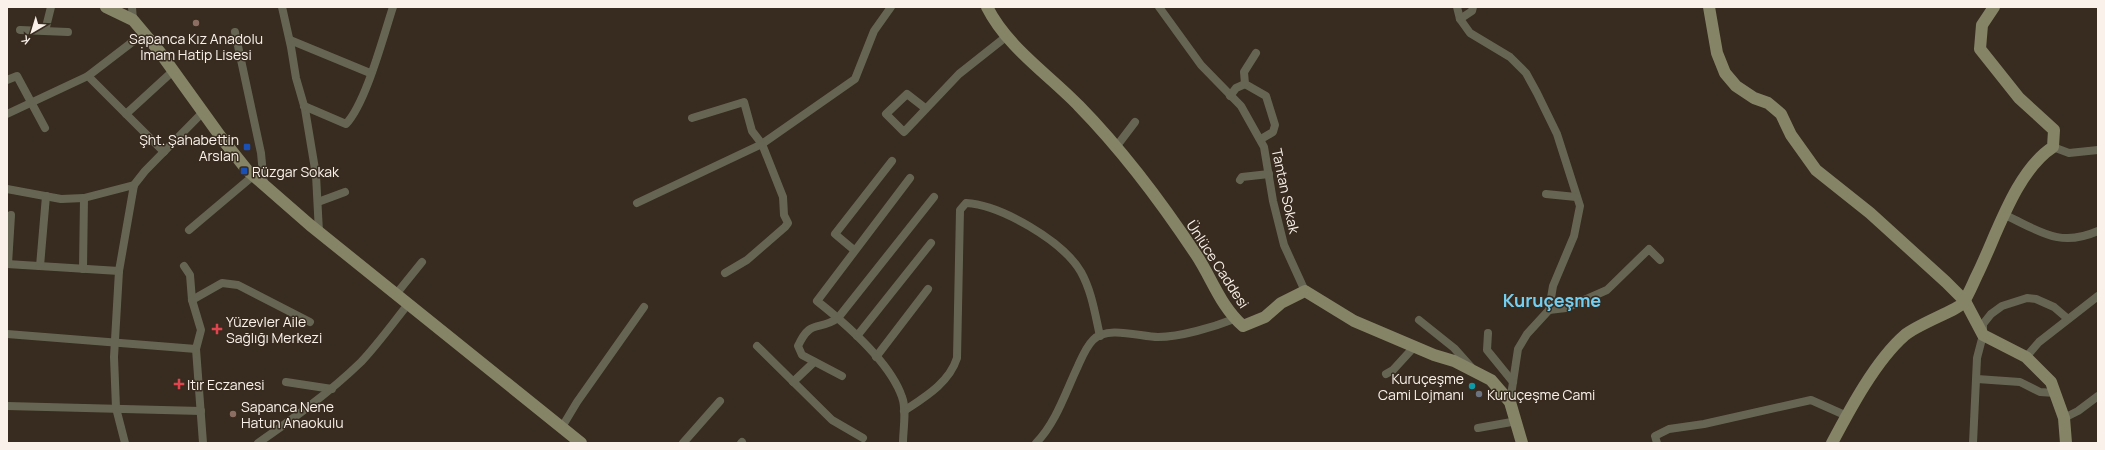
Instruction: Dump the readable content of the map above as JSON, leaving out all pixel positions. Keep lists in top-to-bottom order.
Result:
{
  "streets": {
    "street": ["Tantan Sokak", "Ünlüce Caddesi"]
  },
  "crossings": [
    ["Tantan Sokak", "Ünlüce Caddesi"]
  ],
  "districts": ["Kuruçeşme"],
  "places": {
    "other": [
      "Sapanca Kız Anadolu İmam Hatip Lisesi",
      "Kuruçeşme Cami Lojmanı",
      "Kuruçeşme Cami",
      "Sapanca Nene Hatun Anaokulu"
    ],
    "transit": ["Şht. Şahabettin Arslan", "Rüzgar Sokak"],
    "health": ["Yüzevler Aile Sağlığı Merkezi", "Itır Eczanesi"]
  },
  "north": "bottom left"
}
